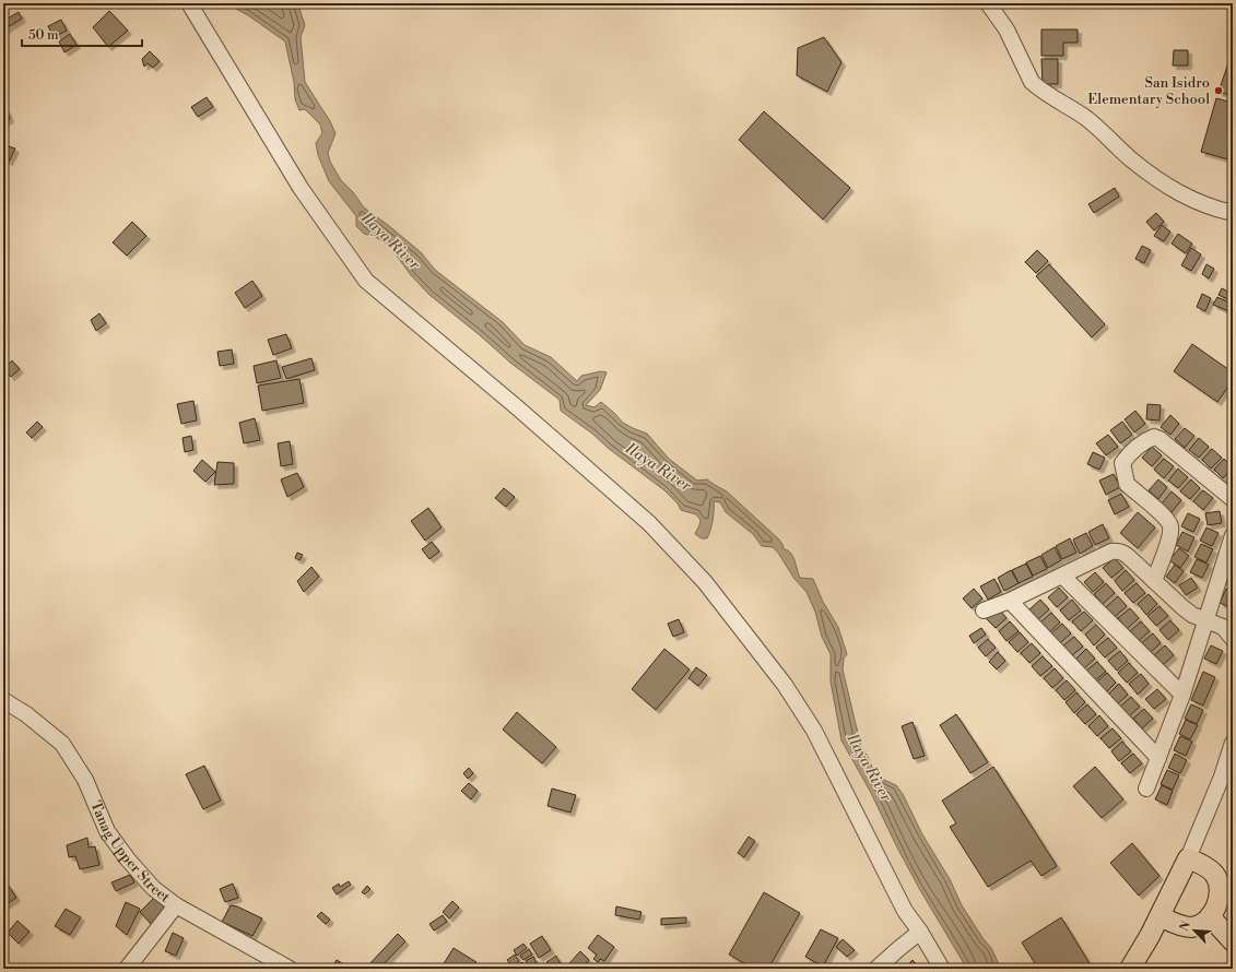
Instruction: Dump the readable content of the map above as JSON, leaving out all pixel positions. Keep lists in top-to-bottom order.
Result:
{
  "streets": {
    "street": ["Tanag Upper Street"]
  },
  "water": ["Ilaya River"],
  "places": ["San Isidro Elementary School"],
  "scale_bar": "50 m",
  "north": "top left"
}
